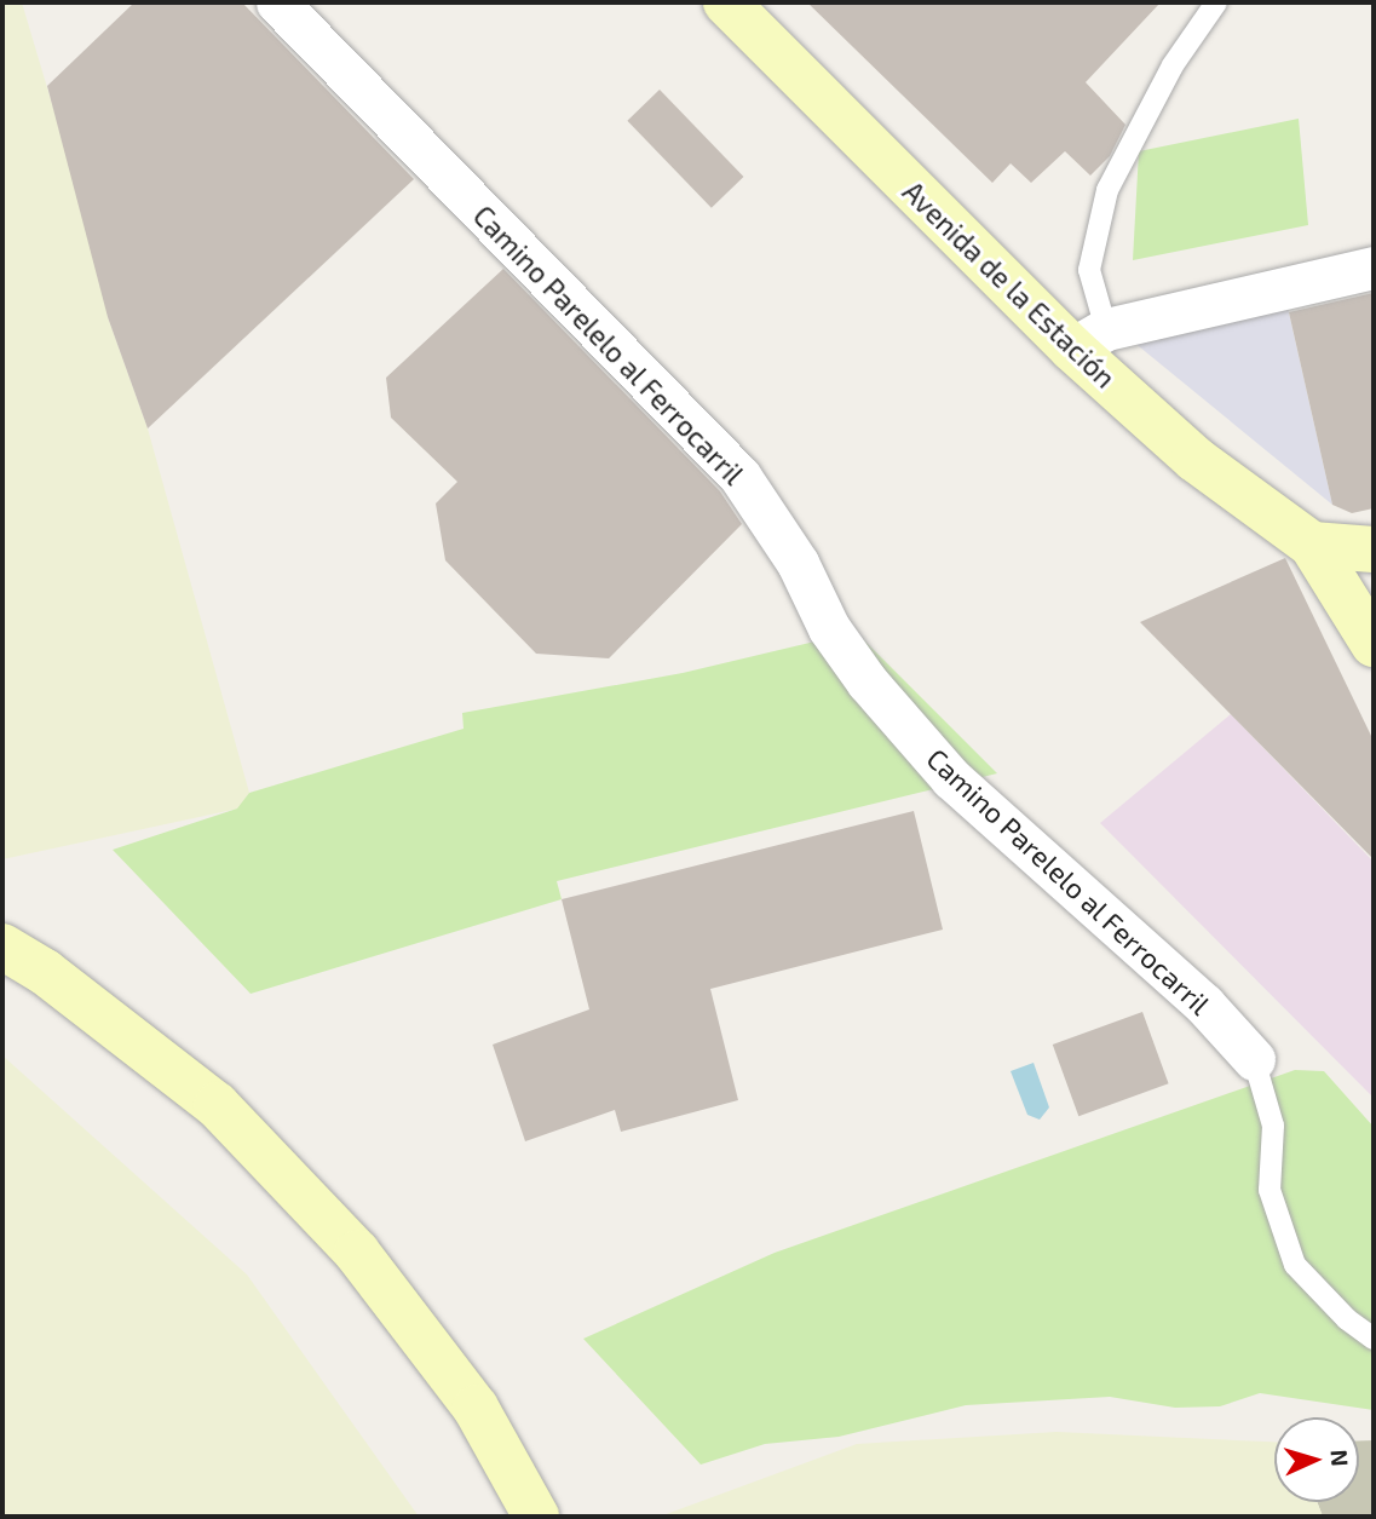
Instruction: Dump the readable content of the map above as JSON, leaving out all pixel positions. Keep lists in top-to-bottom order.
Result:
{
  "streets": {
    "street": ["Avenida de la Estación", "Camino Parelelo al Ferrocarril"]
  },
  "north": "right"
}
